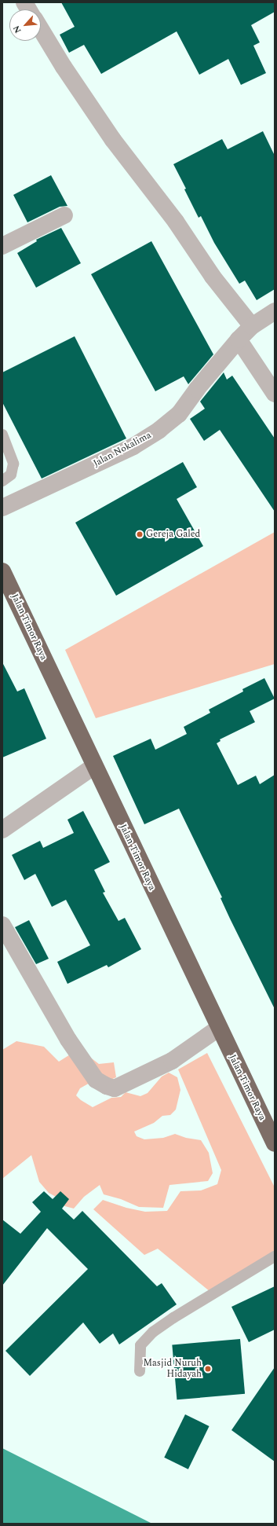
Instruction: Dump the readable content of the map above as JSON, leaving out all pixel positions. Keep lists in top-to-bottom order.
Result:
{
  "streets": {
    "highway": ["Jalan Timor Raya"],
    "street": ["Jalan Nokalima"]
  },
  "places": ["Gereja Galed", "Masjid Nuruh Hidayah"],
  "north": "bottom left"
}
